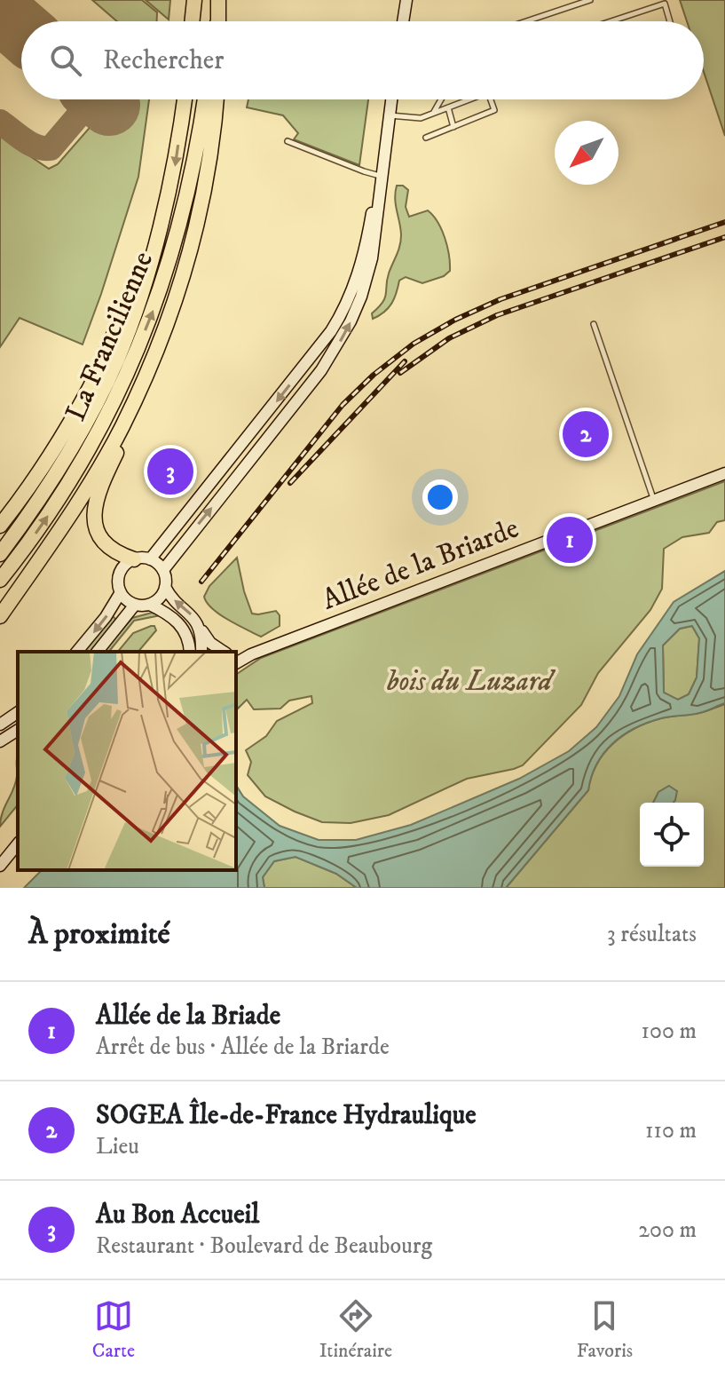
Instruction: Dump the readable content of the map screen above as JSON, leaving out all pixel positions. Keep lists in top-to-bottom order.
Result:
{
  "streets": {
    "highway": ["La Francilienne"],
    "main road": ["Allée de la Briarde"]
  },
  "parks": ["bois du Luzard"],
  "north": "bottom left",
  "page": {
    "search": "Rechercher",
    "pins": ["2", "3", "1"],
    "heading": ["À proximité", "3 résultats"],
    "list": [
      {
        "mark": "1",
        "name": "Allée de la Briade",
        "note": "Arrêt de bus · Allée de la Briarde",
        "value": "100 m"
      },
      {
        "mark": "2",
        "name": "SOGEA Île-de-France Hydraulique",
        "note": "Lieu",
        "value": "110 m"
      },
      {
        "mark": "3",
        "name": "Au Bon Accueil",
        "note": "Restaurant · Boulevard de Beaubourg",
        "value": "200 m"
      }
    ],
    "nav": ["Carte", "Itinéraire", "Favoris"]
  }
}
